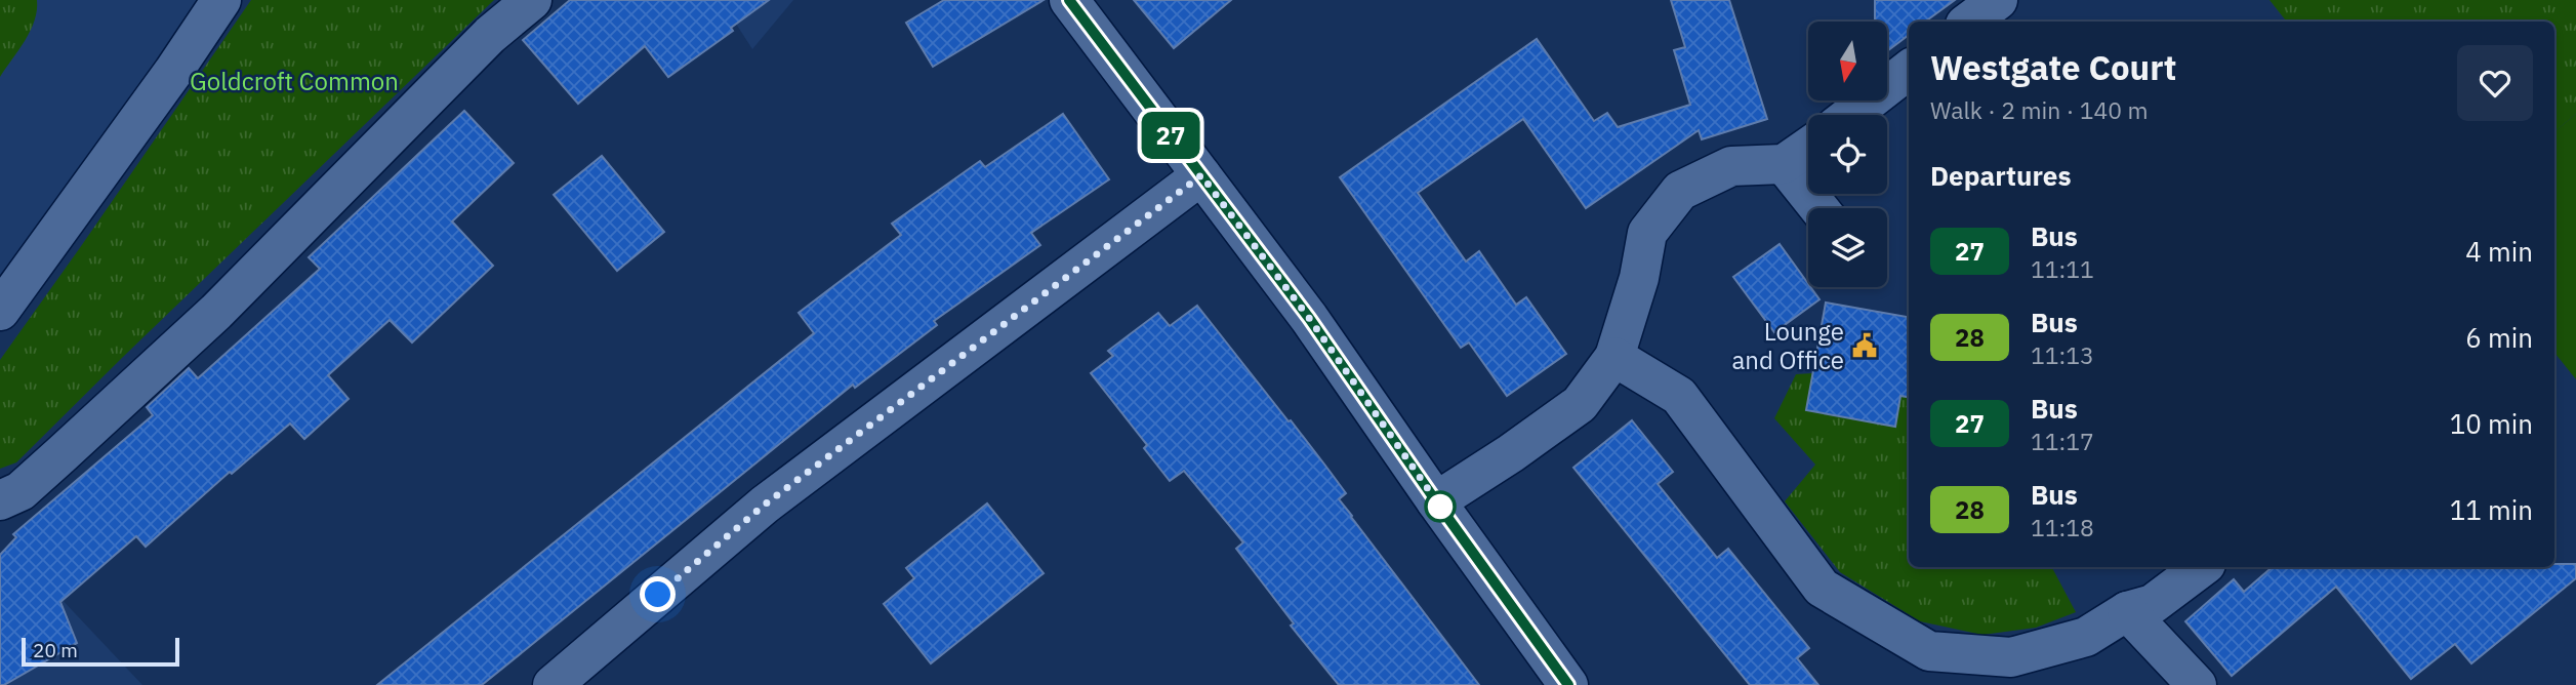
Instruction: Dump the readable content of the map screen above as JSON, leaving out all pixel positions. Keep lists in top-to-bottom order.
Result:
{
  "parks": ["Goldcroft Common"],
  "places": {
    "public building": ["Lounge and Office"]
  },
  "lines": ["bus line 27"],
  "scale_bar": "20 m",
  "north": "bottom",
  "page": {
    "on_map": "27",
    "heading": [
      ["Westgate Court", "Walk · 2 min · 140 m"],
      "Departures"
    ],
    "list": [
      {
        "mark": "27",
        "name": "Bus",
        "note": "11:11",
        "value": "4 min"
      },
      {
        "mark": "28",
        "name": "Bus",
        "note": "11:13",
        "value": "6 min"
      },
      {
        "mark": "27",
        "name": "Bus",
        "note": "11:17",
        "value": "10 min"
      },
      {
        "mark": "28",
        "name": "Bus",
        "note": "11:18",
        "value": "11 min"
      }
    ],
    "scale": "20 m"
  }
}
